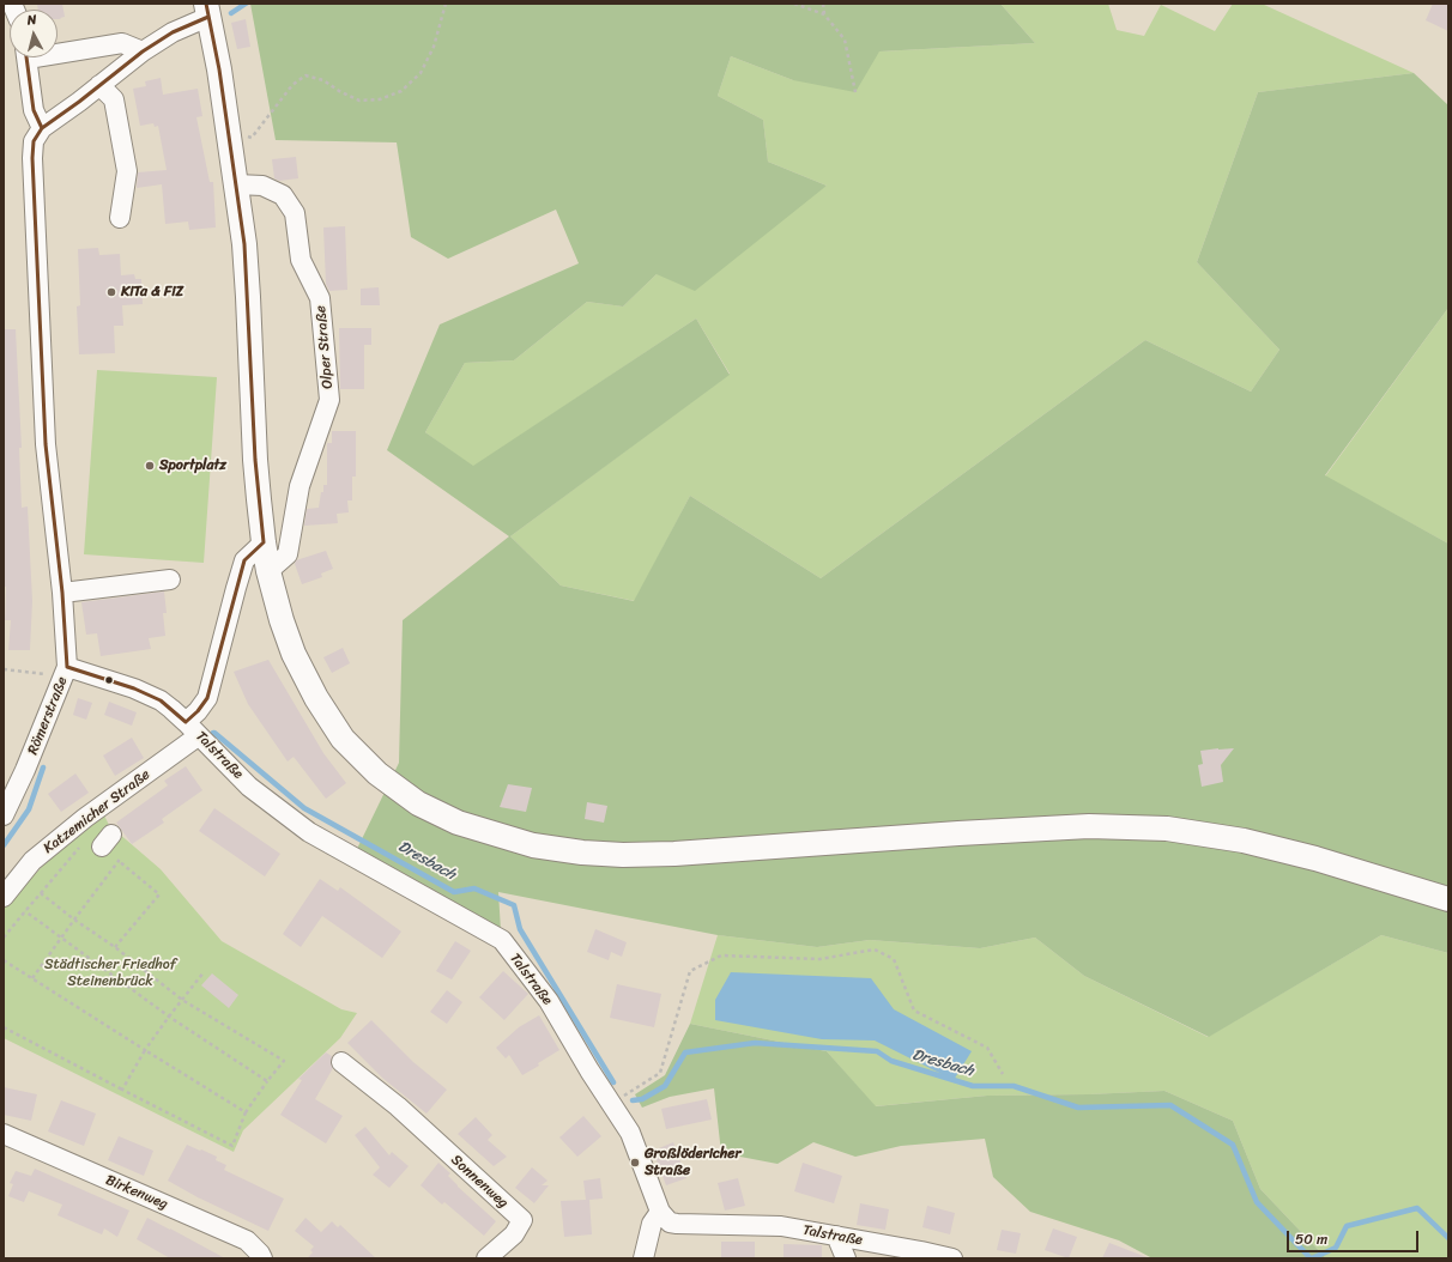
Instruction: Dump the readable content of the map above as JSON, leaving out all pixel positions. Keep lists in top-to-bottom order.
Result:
{
  "streets": {
    "street": [
      "Olper Straße",
      "Römerstraße",
      "Talstraße",
      "Katzemicher Straße",
      "Sonnenweg",
      "Birkenweg"
    ]
  },
  "crossings": [
    ["Römerstraße", "Talstraße"],
    ["Talstraße", "Katzemicher Straße"]
  ],
  "water": ["Dresbach"],
  "parks": ["Städtischer Friedhof Steinenbrück"],
  "places": ["KiTa & FiZ", "Sportplatz", "Großlödericher Straße"],
  "scale_bar": "50 m",
  "north": "top"
}
